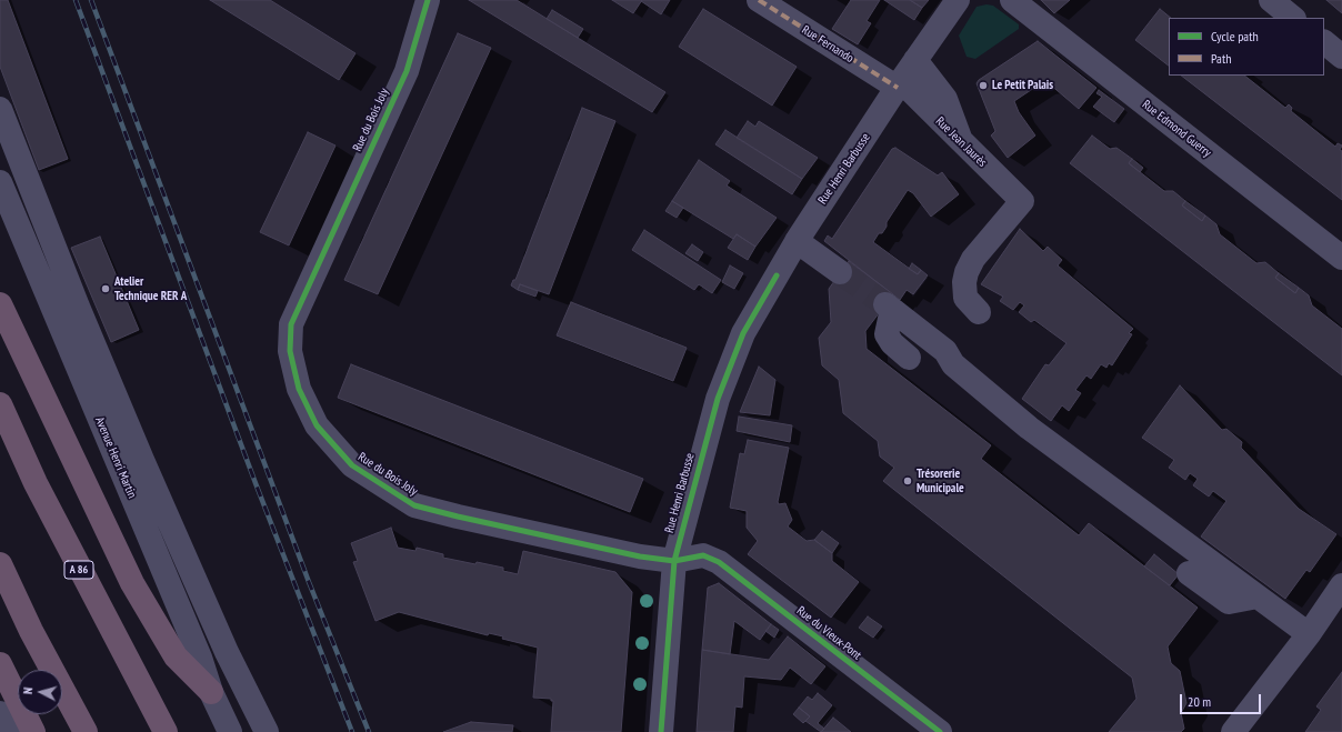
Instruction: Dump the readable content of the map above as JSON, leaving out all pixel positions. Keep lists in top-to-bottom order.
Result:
{
  "streets": {
    "highway": ["A 86"],
    "street": [
      "Rue Fernando",
      "Rue du Bois Joly",
      "Rue Edmond Guerry",
      "Rue Jean Jaurès",
      "Rue Henri Barbusse",
      "Avenue Henri Martin",
      "Rue du Vieux-Pont"
    ]
  },
  "crossings": [
    ["Rue Fernando", "Rue Jean Jaurès"],
    ["Rue Fernando", "Rue Henri Barbusse"],
    ["Rue du Bois Joly", "Rue Henri Barbusse"],
    ["Rue du Bois Joly", "Rue du Vieux-Pont"],
    ["Rue Jean Jaurès", "Rue Henri Barbusse"]
  ],
  "places": ["Le Petit Palais", "Atelier Technique RER A", "Trésorerie Municipale"],
  "legend": ["Cycle path", "Path"],
  "scale_bar": "20 m",
  "north": "left"
}
